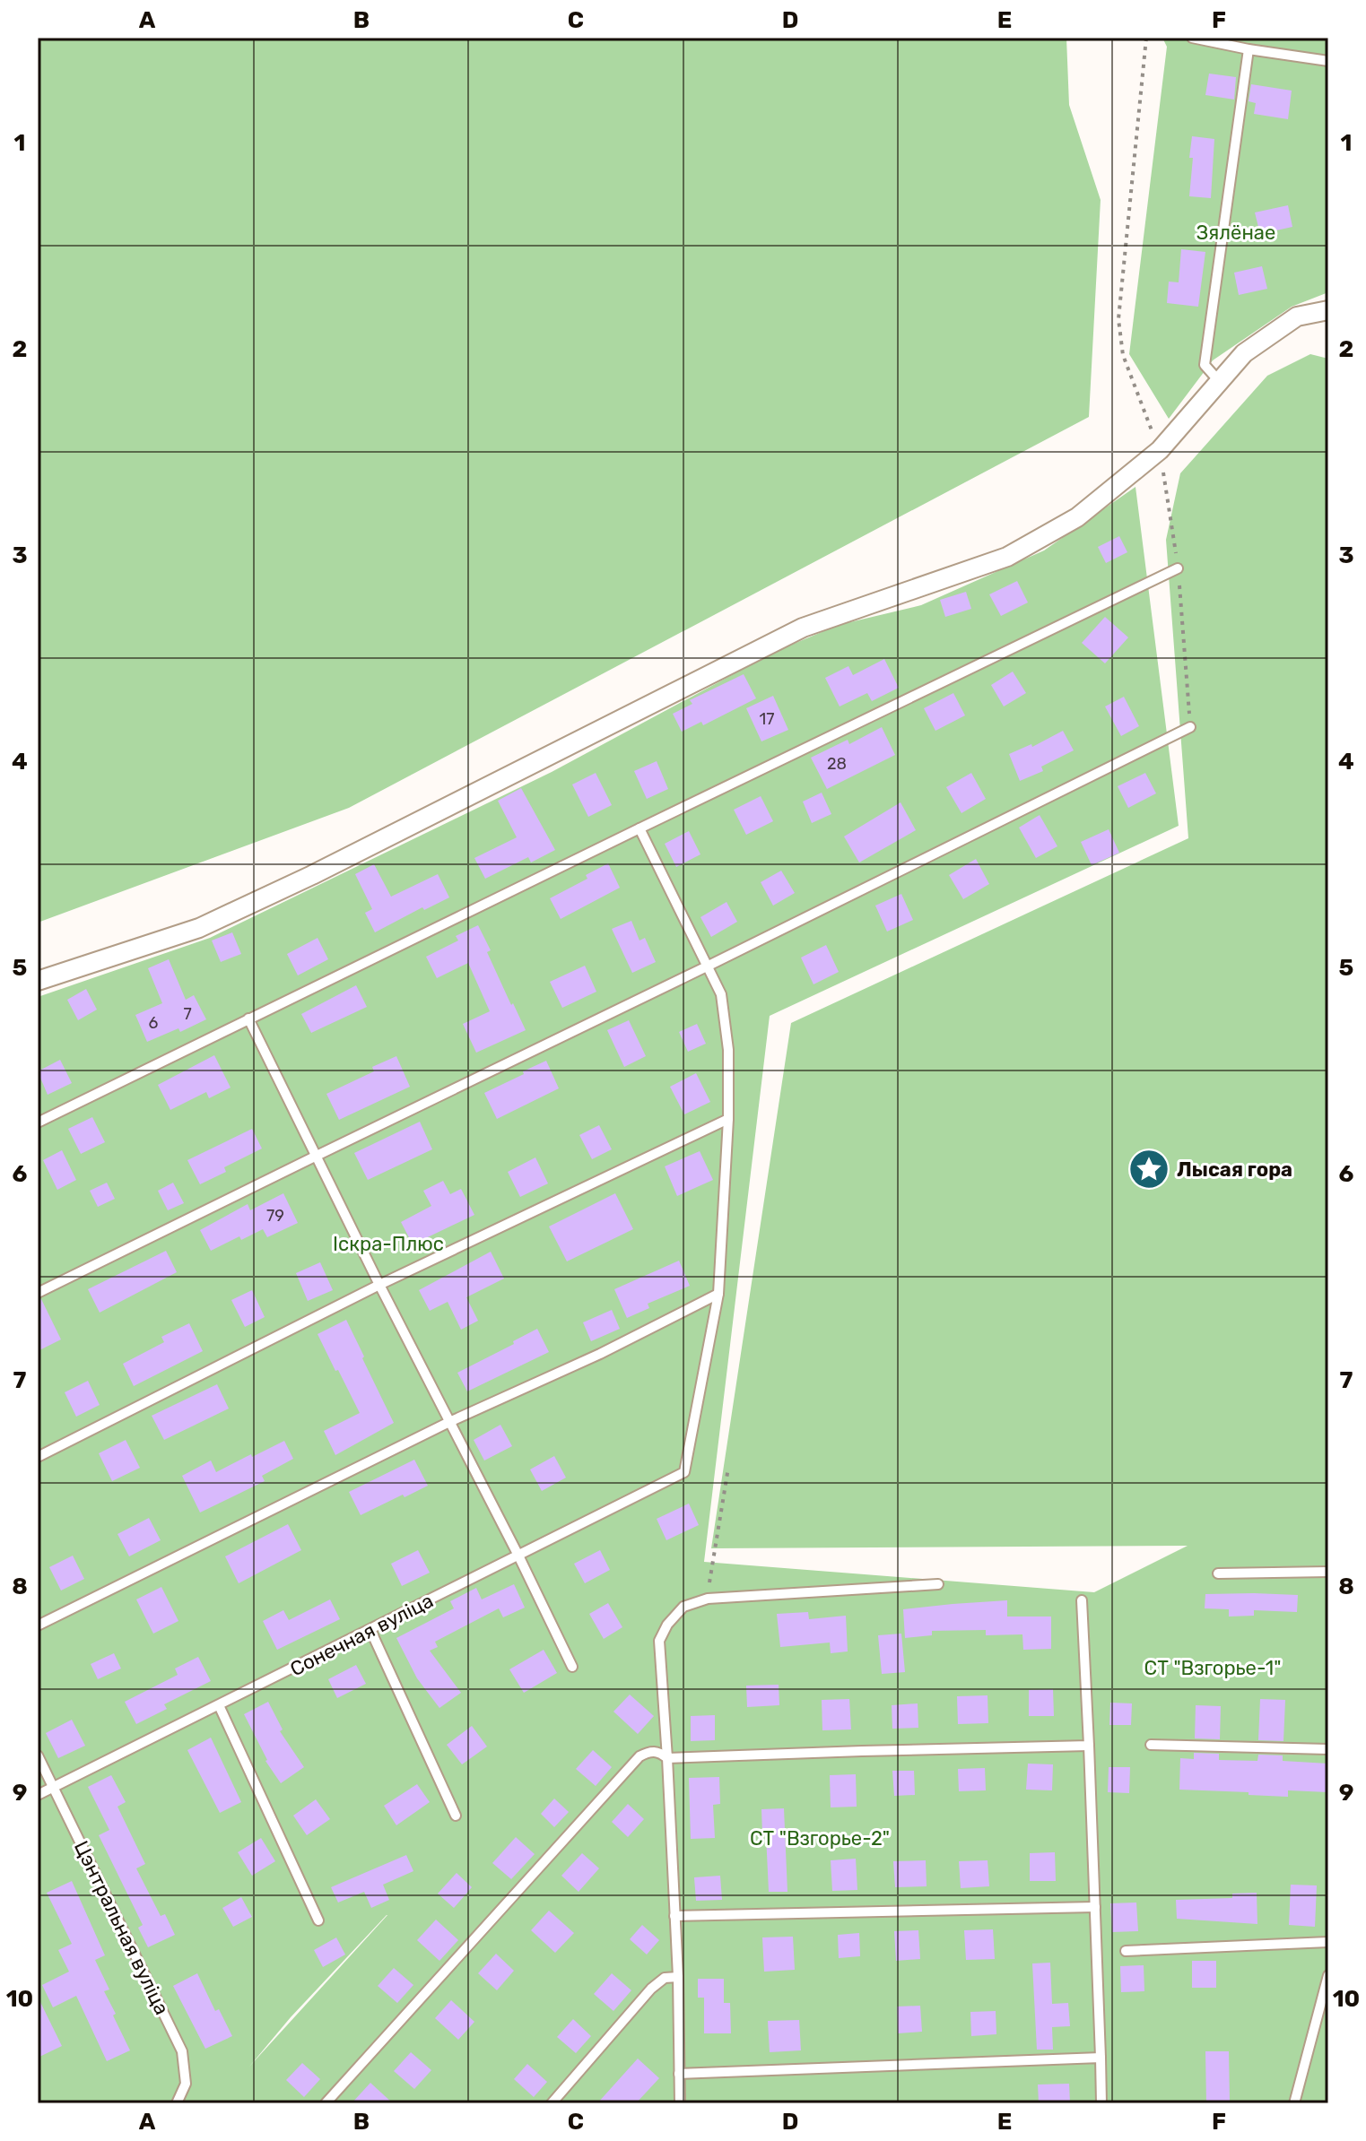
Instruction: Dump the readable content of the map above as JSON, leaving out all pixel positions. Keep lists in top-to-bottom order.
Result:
{
  "streets": {
    "lane": ["Сонечная вуліца", "Цэнтральная вуліца"]
  },
  "crossings": [
    ["Сонечная вуліца", "Цэнтральная вуліца"]
  ],
  "parks": [
    "Зялёнае",
    "Іскра-Плюс",
    "СТ \"Взгорье-1\"",
    "СТ \"Взгорье-2\""
  ],
  "places": {
    "place": ["Лысая гора"]
  },
  "house_numbers": [
    "17",
    "28",
    "7",
    "6",
    "79"
  ],
  "grid": {
    "columns": [
      "A",
      "B",
      "C",
      "D",
      "E",
      "F"
    ],
    "rows": [
      "1",
      "2",
      "3",
      "4",
      "5",
      "6",
      "7",
      "8",
      "9",
      "10"
    ]
  }
}
